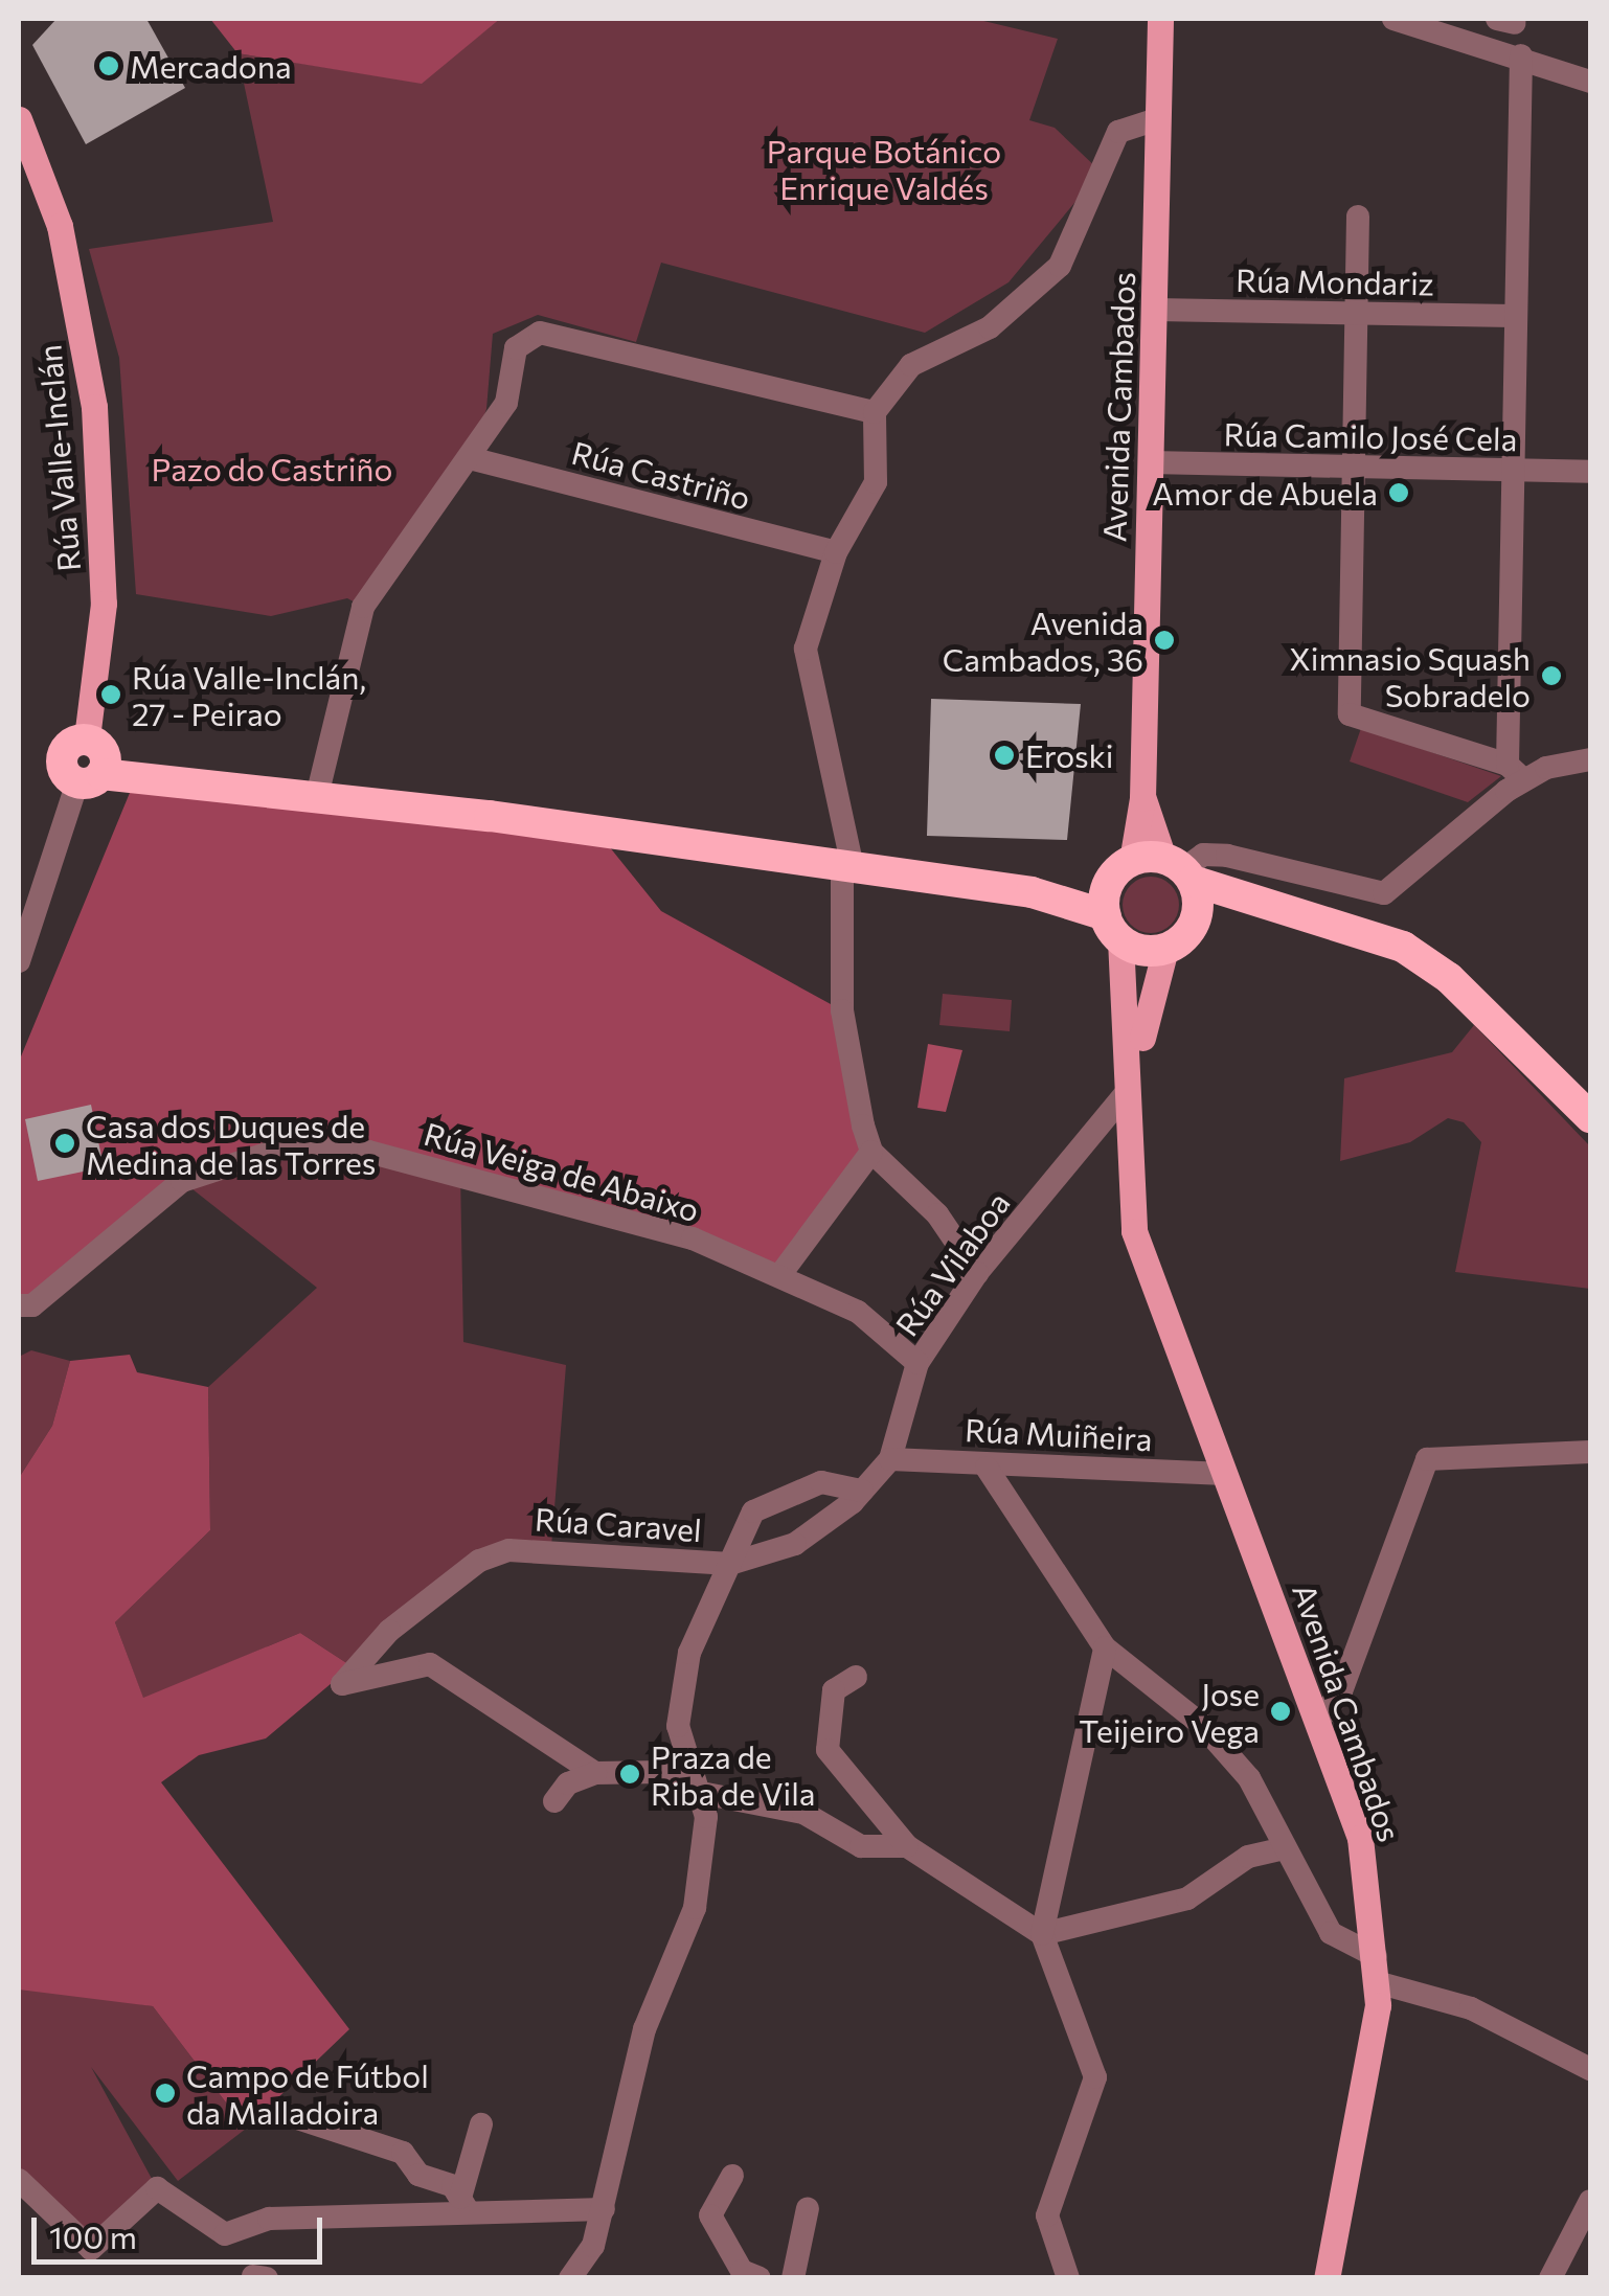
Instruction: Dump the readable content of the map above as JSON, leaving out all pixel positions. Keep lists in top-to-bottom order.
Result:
{
  "streets": {
    "main road": ["Avenida Cambados", "Rúa Valle-Inclán"],
    "street": [
      "Rúa Mondariz",
      "Rúa Camilo José Cela",
      "Rúa Castriño",
      "Rúa Veiga de Abaixo",
      "Rúa Vilaboa",
      "Rúa Muiñeira",
      "Rúa Caravel"
    ]
  },
  "crossings": [
    ["Rúa Mondariz", "Avenida Cambados"],
    ["Avenida Cambados", "Rúa Camilo José Cela"],
    ["Avenida Cambados", "Rúa Muiñeira"],
    ["Rúa Veiga de Abaixo", "Rúa Vilaboa"],
    ["Rúa Vilaboa", "Rúa Muiñeira"],
    ["Rúa Vilaboa", "Rúa Caravel"]
  ],
  "parks": ["Parque Botánico Enrique Valdés", "Pazo do Castriño"],
  "places": [
    "Mercadona",
    "Amor de Abuela",
    "Avenida Cambados, 36",
    "Ximnasio Squash Sobradelo",
    "Rúa Valle-Inclán, 27 - Peirao",
    "Eroski",
    "Casa dos Duques de Medina de las Torres",
    "Jose Teijeiro Vega",
    "Praza de Riba de Vila",
    "Campo de Fútbol da Malladoira"
  ],
  "scale_bar": "100 m"
}
